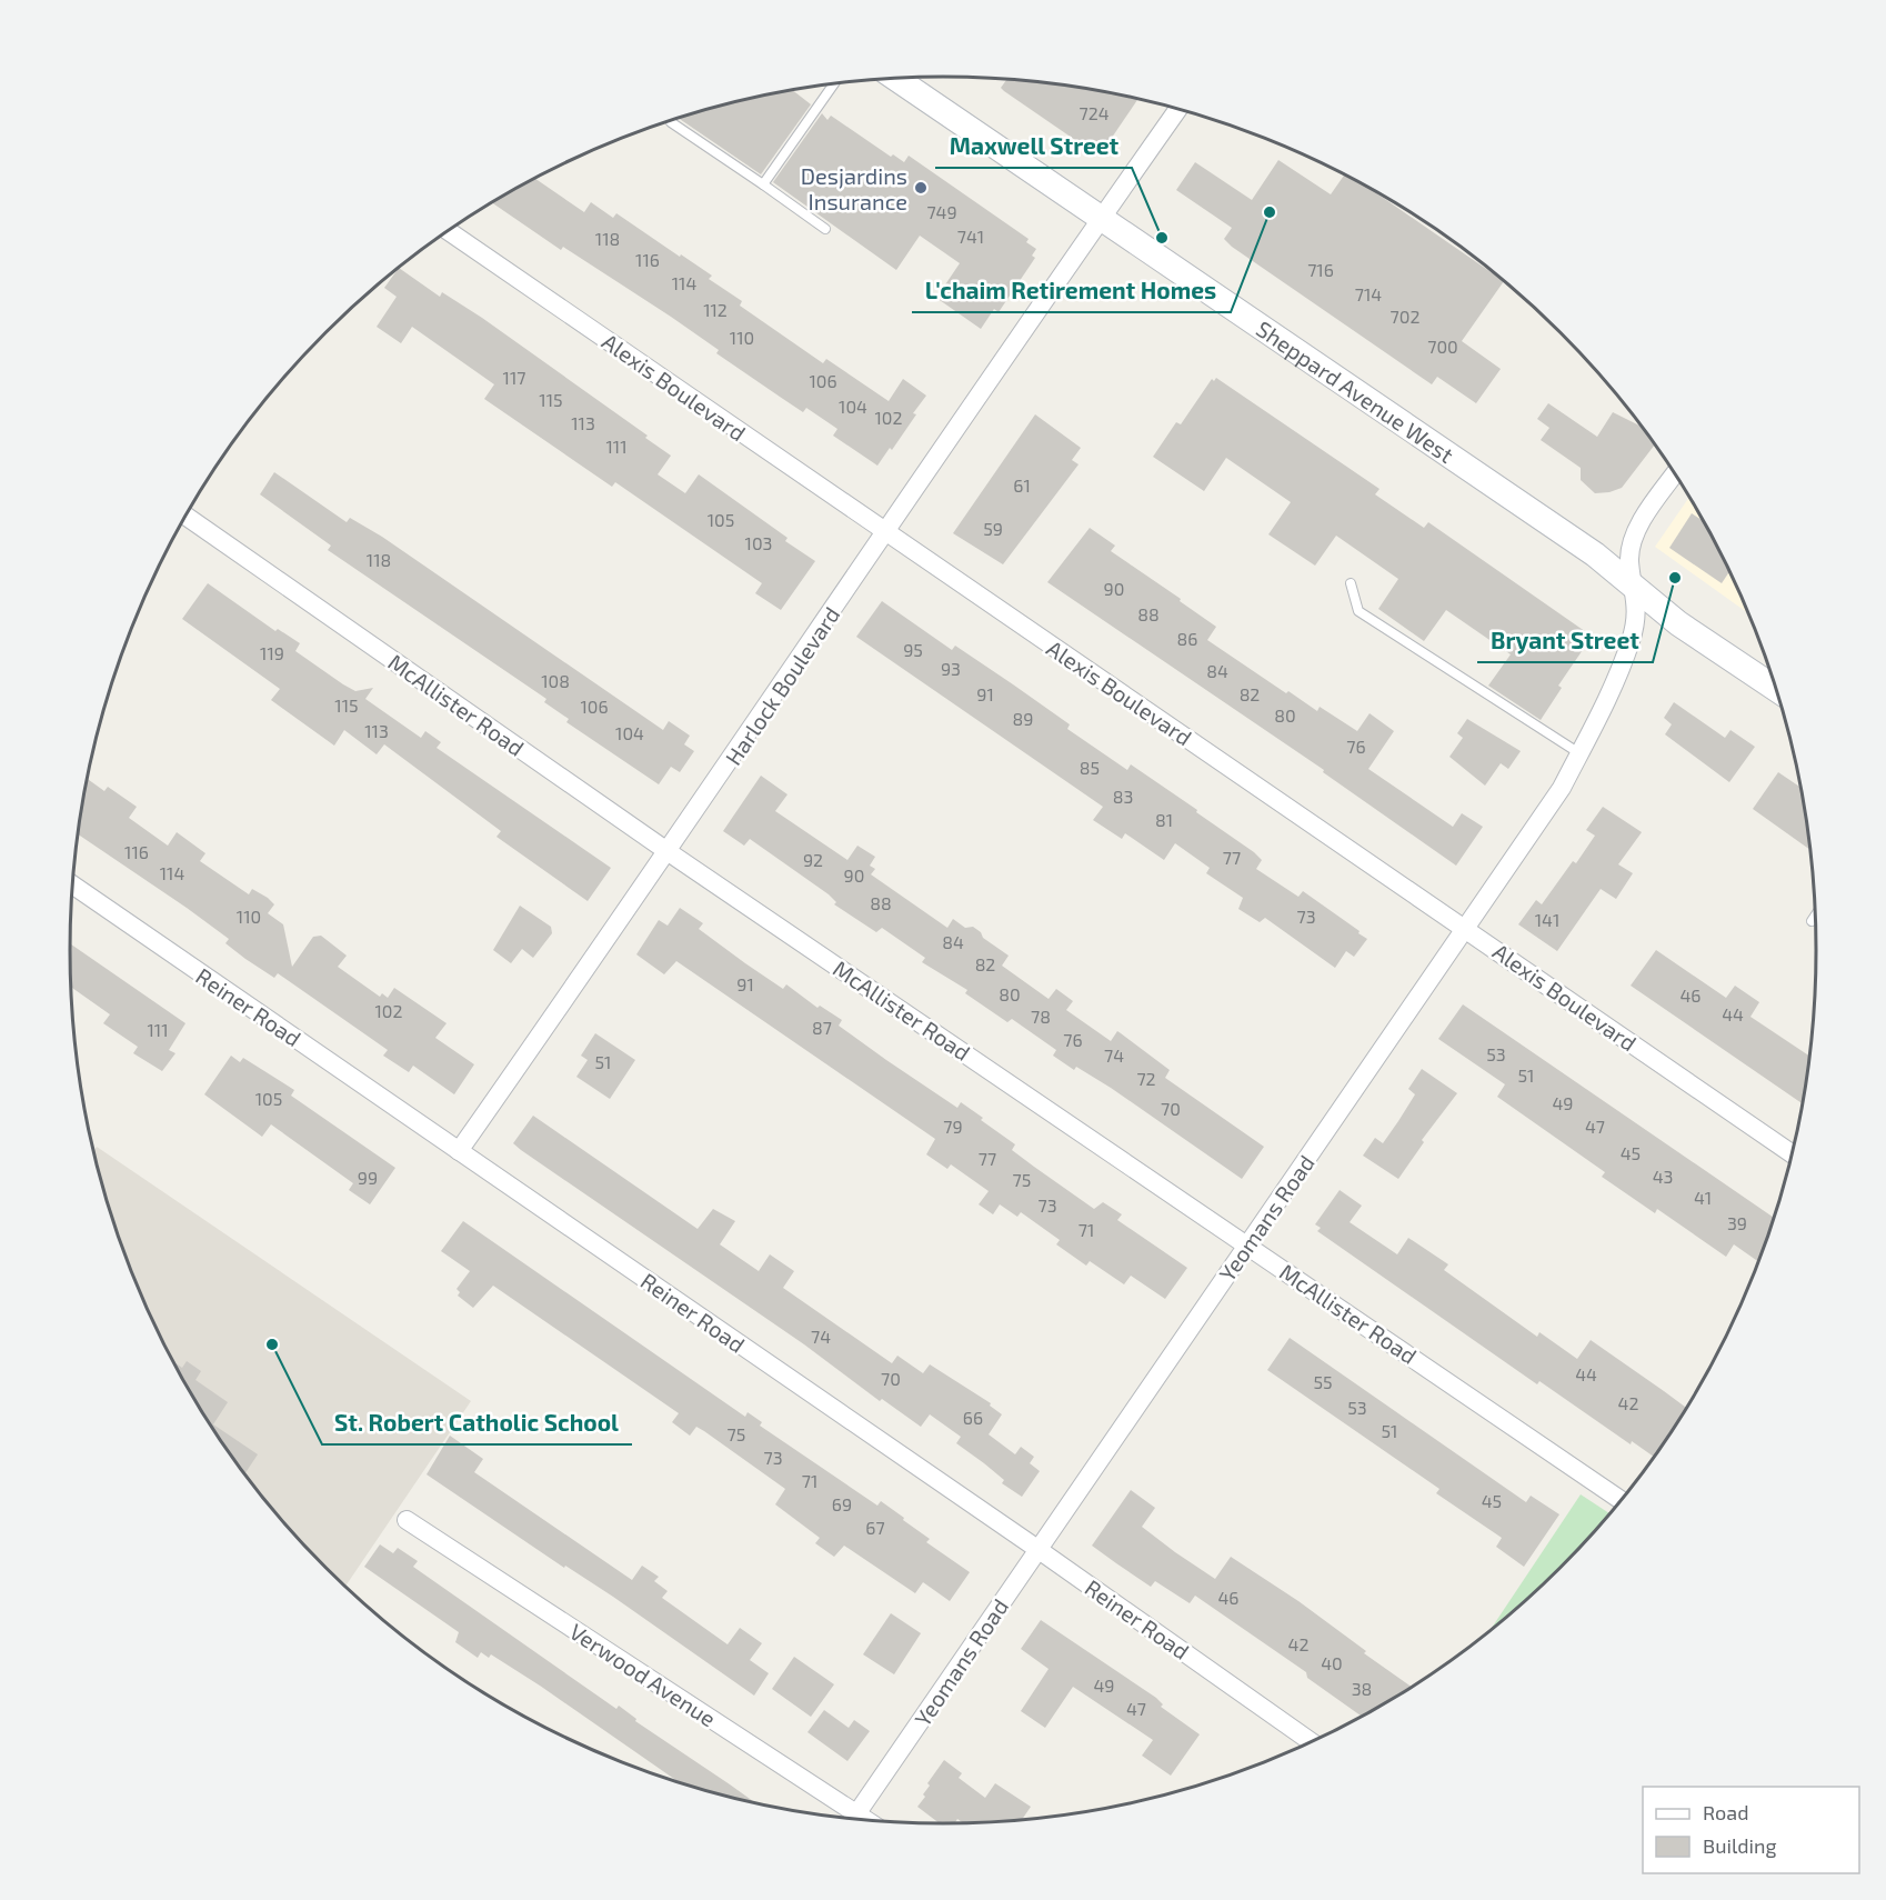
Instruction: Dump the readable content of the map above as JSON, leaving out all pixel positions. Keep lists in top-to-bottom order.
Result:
{
  "streets": {
    "main road": ["Sheppard Avenue West"],
    "street": [
      "Alexis Boulevard",
      "Harlock Boulevard",
      "McAllister Road",
      "Reiner Road",
      "Yeomans Road",
      "Verwood Avenue"
    ]
  },
  "crossings": [
    ["Alexis Boulevard", "Harlock Boulevard"],
    ["Alexis Boulevard", "Yeomans Road"],
    ["Sheppard Avenue West", "Harlock Boulevard"],
    ["Sheppard Avenue West", "Yeomans Road"],
    ["Harlock Boulevard", "McAllister Road"],
    ["Harlock Boulevard", "Reiner Road"],
    ["McAllister Road", "Yeomans Road"],
    ["Reiner Road", "Yeomans Road"]
  ],
  "places": [
    "Desjardins Insurance",
    "L'chaim Retirement Homes",
    "Maxwell Street",
    "Bryant Street",
    "St. Robert Catholic School"
  ],
  "house_numbers": [
    "724",
    "749",
    "741",
    "118",
    "116",
    "716",
    "114",
    "714",
    "112",
    "702",
    "110",
    "700",
    "117",
    "106",
    "115",
    "104",
    "102",
    "113",
    "111",
    "61",
    "105",
    "59",
    "103",
    "118",
    "90",
    "88",
    "86",
    "95",
    "119",
    "93",
    "84",
    "108",
    "91",
    "82",
    "115",
    "106",
    "80",
    "89",
    "113",
    "104",
    "76",
    "85",
    "83",
    "81",
    "116",
    "77",
    "92",
    "114",
    "90",
    "88",
    "110",
    "73",
    "141",
    "84",
    "82",
    "91",
    "80",
    "46",
    "102",
    "44",
    "78",
    "87",
    "111",
    "76",
    "53",
    "74",
    "51",
    "51",
    "72",
    "105",
    "49",
    "70",
    "79",
    "47",
    "45",
    "77",
    "43",
    "99",
    "75",
    "41",
    "73",
    "39",
    "71",
    "74",
    "44",
    "70",
    "55",
    "42",
    "53",
    "66",
    "51",
    "75",
    "73",
    "71",
    "45",
    "69",
    "67",
    "46",
    "42",
    "40",
    "49",
    "38",
    "47"
  ],
  "legend": ["Road", "Building"]
}
